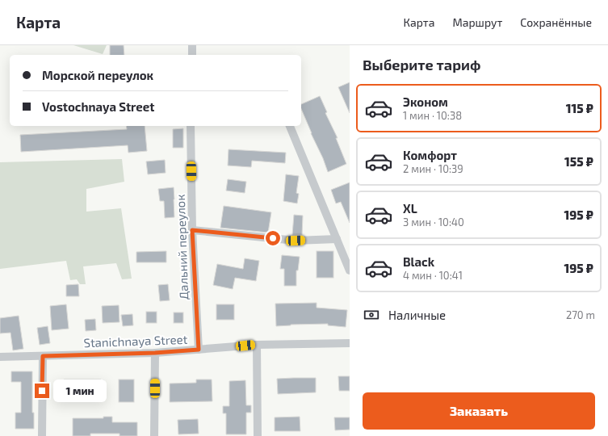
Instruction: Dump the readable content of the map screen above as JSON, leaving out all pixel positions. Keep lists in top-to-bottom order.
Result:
{
  "streets": {
    "street": ["Дальний переулок", "Stanichnaya Street"]
  },
  "crossings": [
    ["Дальний переулок", "Stanichnaya Street"]
  ],
  "page": {
    "header": "Карта",
    "nav": ["Карта", "Маршрут", "Сохранённые"],
    "heading": "Выберите тариф",
    "banner": ["Морской переулок", "Vostochnaya Street"],
    "list": [
      {
        "name": "Эконом",
        "note": "1 мин · 10:38",
        "value": "115 ₽"
      },
      {
        "name": "Комфорт",
        "note": "2 мин · 10:39",
        "value": "155 ₽"
      },
      {
        "name": "XL",
        "note": "3 мин · 10:40",
        "value": "195 ₽"
      },
      {
        "name": "Black",
        "note": "4 мин · 10:41",
        "value": "195 ₽"
      }
    ],
    "pay": ["Наличные", "270 m"],
    "bubble": "1 мин",
    "buttons": "Заказать"
  }
}
